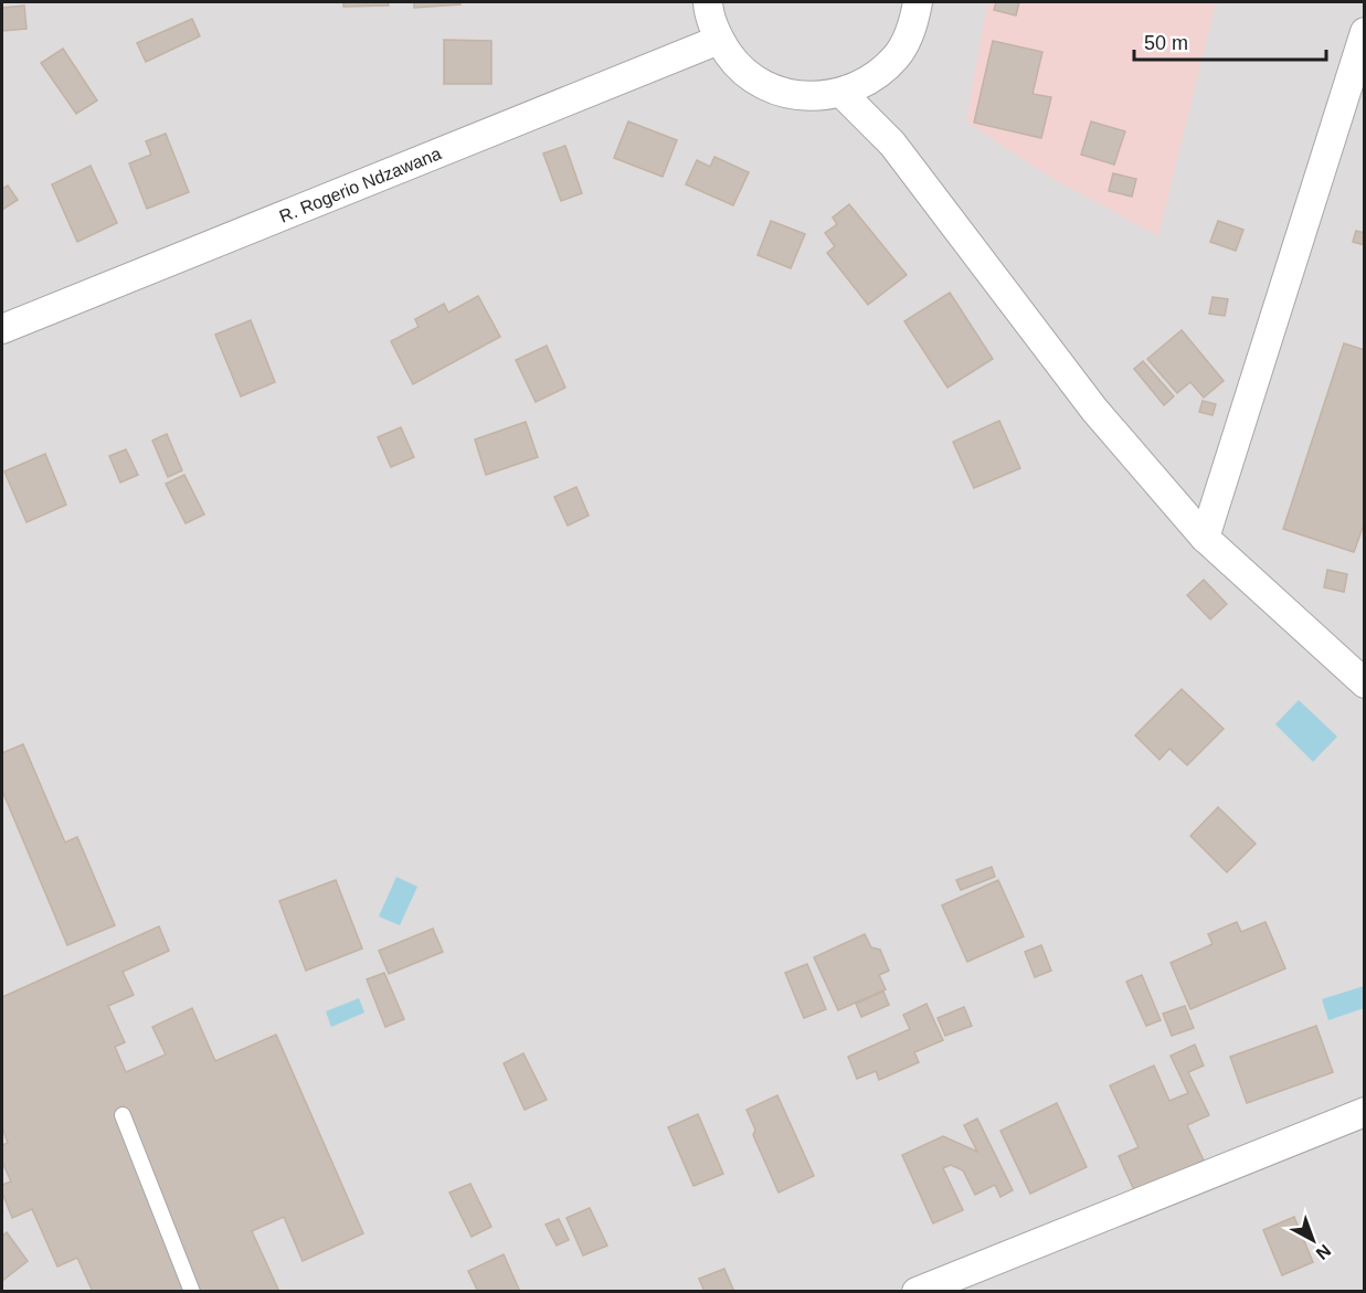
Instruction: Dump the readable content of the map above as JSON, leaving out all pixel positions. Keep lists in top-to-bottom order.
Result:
{
  "streets": {
    "street": ["R. Rogerio Ndzawana"]
  },
  "scale_bar": "50 m",
  "north": "bottom right"
}
